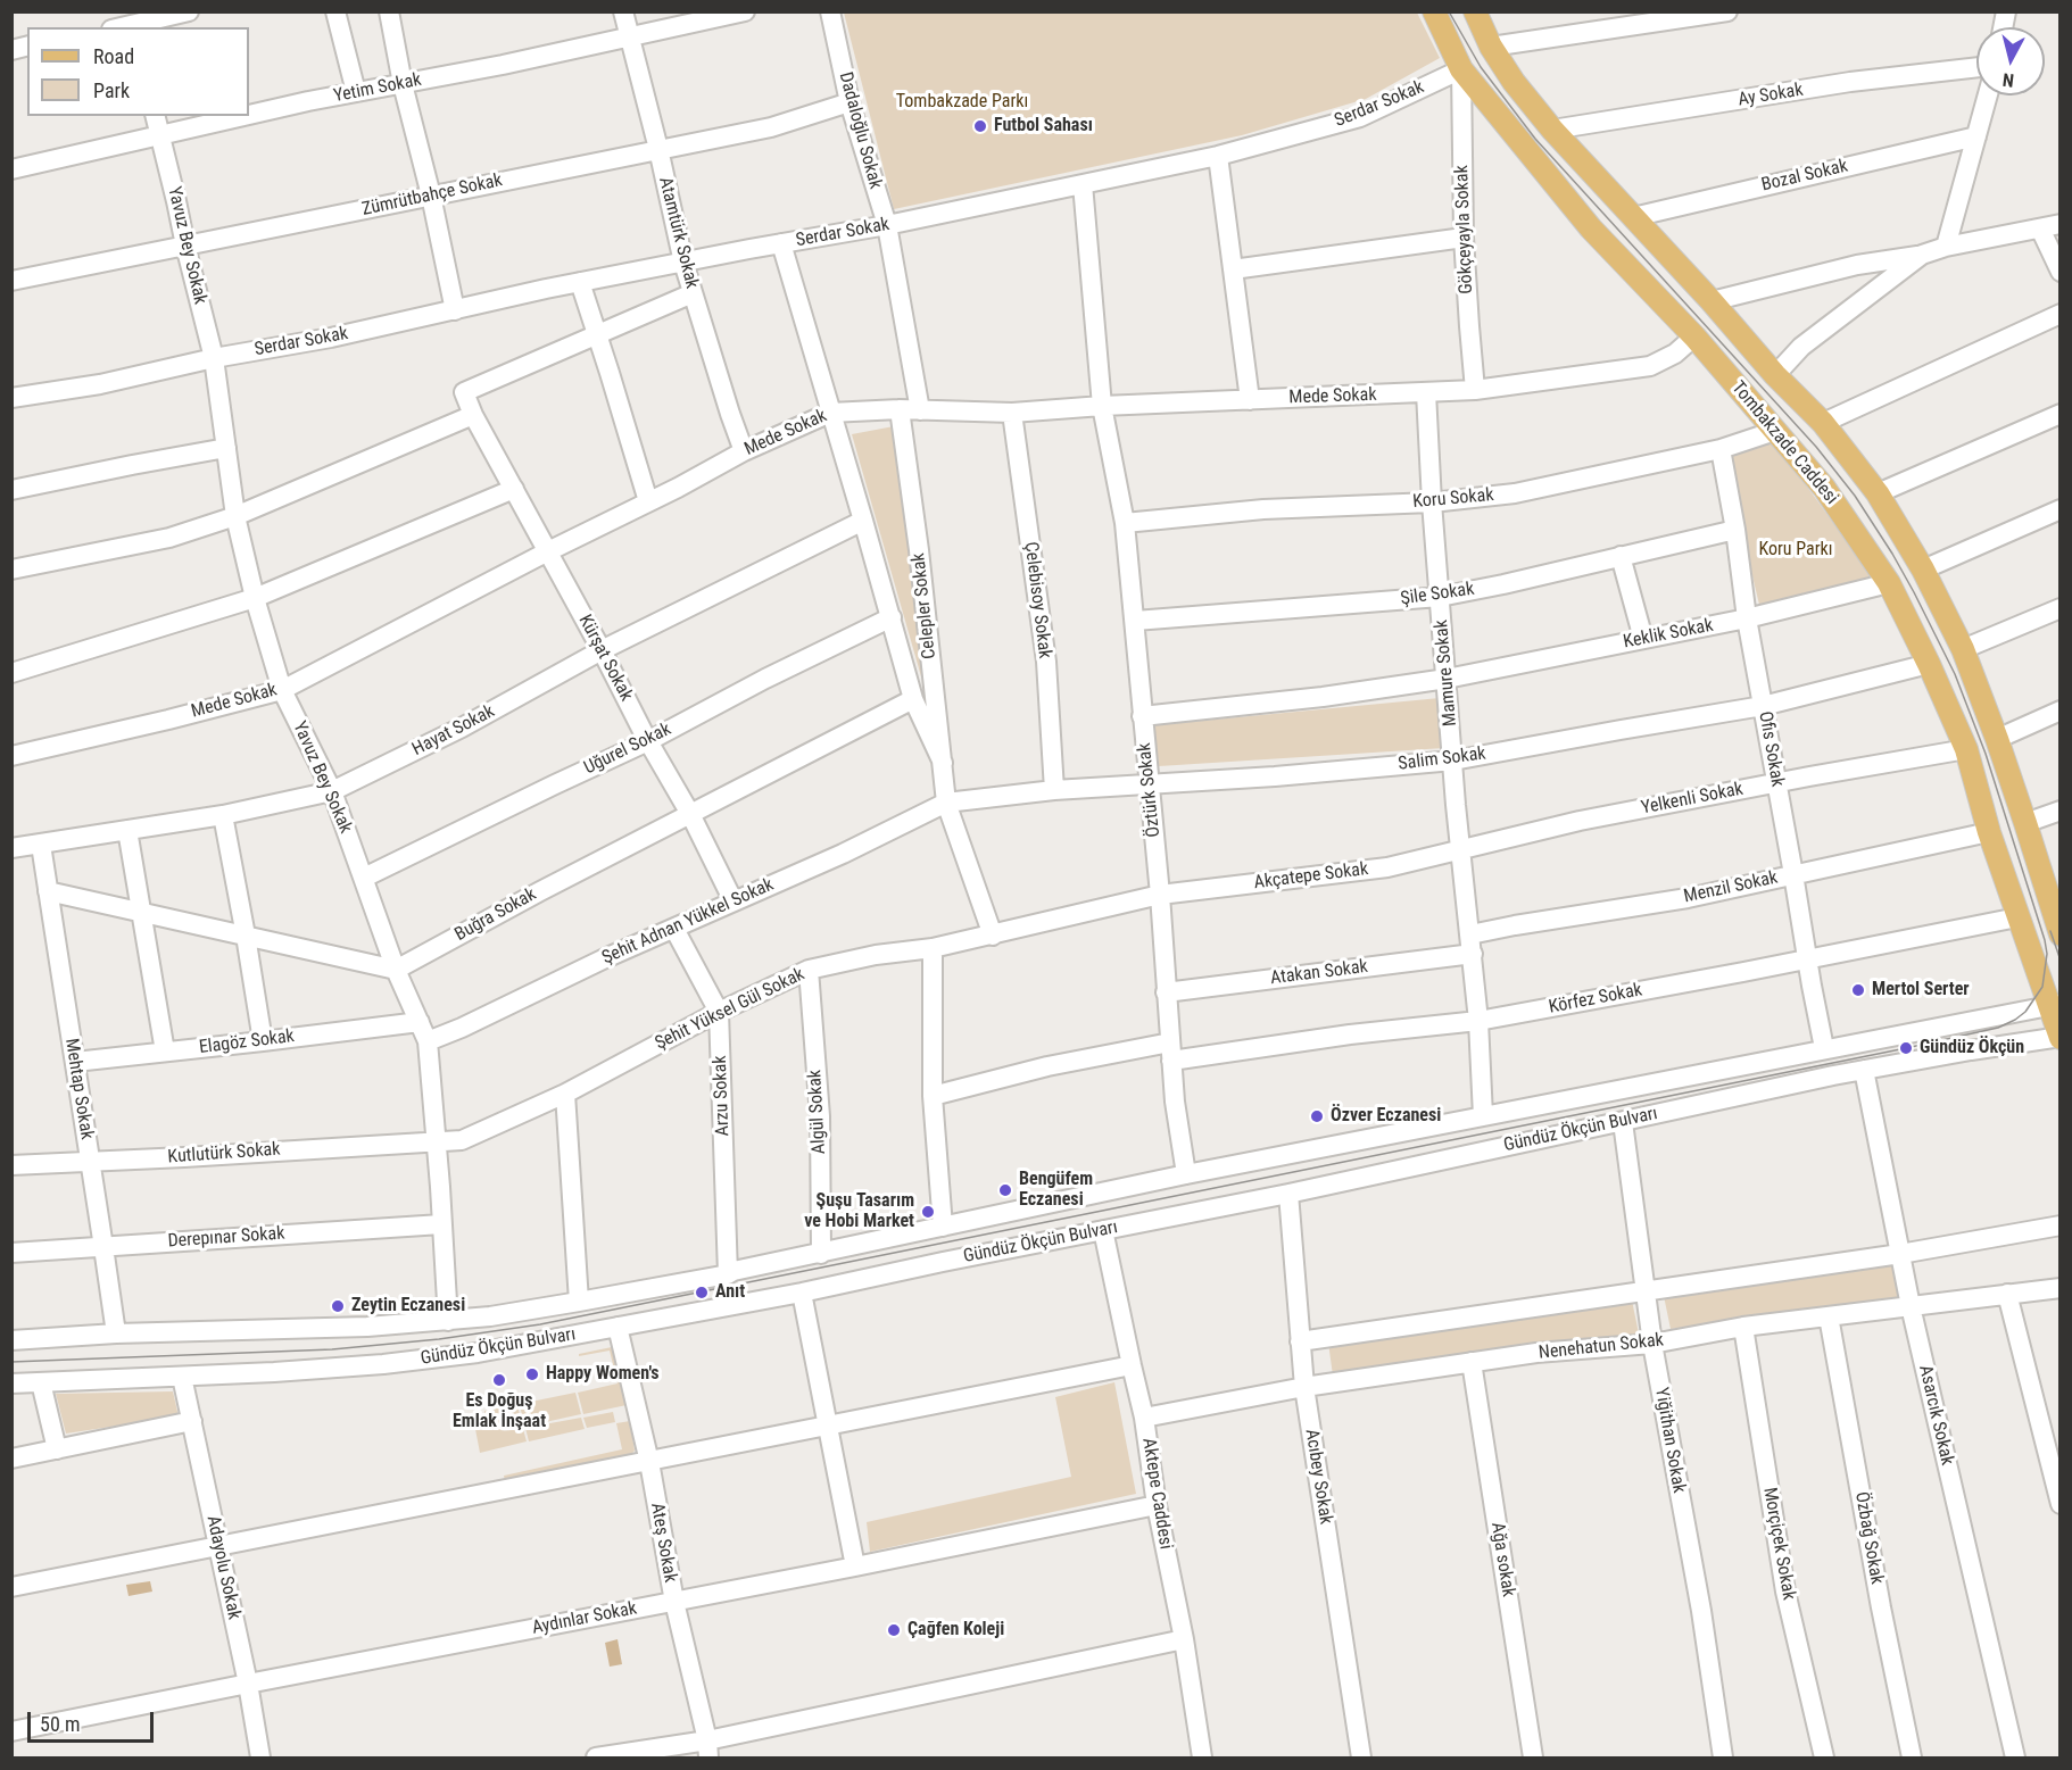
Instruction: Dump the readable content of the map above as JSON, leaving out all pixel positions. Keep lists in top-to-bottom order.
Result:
{
  "streets": {
    "main road": ["Tombakzade Caddesi"],
    "street": [
      "Yetim Sokak",
      "Ay Sokak",
      "Serdar Sokak",
      "Dadaloğlu Sokak",
      "Bozal Sokak",
      "Zümrütbahçe Sokak",
      "Gökçeyayla Sokak",
      "Atamtürk Sokak",
      "Yavuz Bey Sokak",
      "Mede Sokak",
      "Koru Sokak",
      "Şile Sokak",
      "Çelebisoy Sokak",
      "Celepler Sokak",
      "Keklik Sokak",
      "Kürşat Sokak",
      "Mamure Sokak",
      "Hayat Sokak",
      "Uğurel Sokak",
      "Ofis Sokak",
      "Salim Sokak",
      "Öztürk Sokak",
      "Yelkenli Sokak",
      "Akçatepe Sokak",
      "Menzil Sokak",
      "Buğra Sokak",
      "Şehit Adnan Yükkel Sokak",
      "Atakan Sokak",
      "Körfez Sokak",
      "Şehit Yüksel Gül Sokak",
      "Elagöz Sokak",
      "Mehtap Sokak",
      "Arzu Sokak",
      "Algül Sokak",
      "Gündüz Ökçün Bulvarı",
      "Kutlutürk Sokak",
      "Derepınar Sokak",
      "Nenehatun Sokak",
      "Asarcık Sokak",
      "Yiğithan Sokak",
      "Acıbey Sokak",
      "Aktepe Caddesi",
      "Özbağ Sokak",
      "Ateş Sokak",
      "Morçiçek Sokak",
      "Ağa sokak",
      "Adayolu Sokak",
      "Aydınlar Sokak"
    ]
  },
  "crossings": [
    ["Yetim Sokak", "Atamtürk Sokak"],
    ["Yetim Sokak", "Yavuz Bey Sokak"],
    ["Ay Sokak", "Tombakzade Caddesi"],
    ["Serdar Sokak", "Dadaloğlu Sokak"],
    ["Serdar Sokak", "Gökçeyayla Sokak"],
    ["Serdar Sokak", "Atamtürk Sokak"],
    ["Serdar Sokak", "Yavuz Bey Sokak"],
    ["Serdar Sokak", "Tombakzade Caddesi"],
    ["Serdar Sokak", "Öztürk Sokak"],
    ["Dadaloğlu Sokak", "Zümrütbahçe Sokak"],
    ["Dadaloğlu Sokak", "Mede Sokak"],
    ["Bozal Sokak", "Tombakzade Caddesi"],
    ["Zümrütbahçe Sokak", "Atamtürk Sokak"],
    ["Zümrütbahçe Sokak", "Yavuz Bey Sokak"],
    ["Gökçeyayla Sokak", "Mede Sokak"],
    ["Gökçeyayla Sokak", "Tombakzade Caddesi"],
    ["Atamtürk Sokak", "Mede Sokak"],
    ["Yavuz Bey Sokak", "Mede Sokak"],
    ["Yavuz Bey Sokak", "Hayat Sokak"],
    ["Yavuz Bey Sokak", "Uğurel Sokak"],
    ["Yavuz Bey Sokak", "Buğra Sokak"],
    ["Yavuz Bey Sokak", "Şehit Adnan Yükkel Sokak"],
    ["Yavuz Bey Sokak", "Şehit Yüksel Gül Sokak"],
    ["Yavuz Bey Sokak", "Elagöz Sokak"],
    ["Yavuz Bey Sokak", "Gündüz Ökçün Bulvarı"],
    ["Yavuz Bey Sokak", "Kutlutürk Sokak"],
    ["Yavuz Bey Sokak", "Derepınar Sokak"],
    ["Mede Sokak", "Tombakzade Caddesi"],
    ["Mede Sokak", "Çelebisoy Sokak"],
    ["Mede Sokak", "Celepler Sokak"],
    ["Mede Sokak", "Kürşat Sokak"],
    ["Mede Sokak", "Mamure Sokak"],
    ["Mede Sokak", "Öztürk Sokak"],
    ["Tombakzade Caddesi", "Koru Sokak"],
    ["Tombakzade Caddesi", "Keklik Sokak"],
    ["Tombakzade Caddesi", "Salim Sokak"],
    ["Tombakzade Caddesi", "Yelkenli Sokak"],
    ["Tombakzade Caddesi", "Menzil Sokak"],
    ["Tombakzade Caddesi", "Körfez Sokak"],
    ["Tombakzade Caddesi", "Gündüz Ökçün Bulvarı"],
    ["Koru Sokak", "Mamure Sokak"],
    ["Koru Sokak", "Ofis Sokak"],
    ["Koru Sokak", "Öztürk Sokak"],
    ["Şile Sokak", "Mamure Sokak"],
    ["Şile Sokak", "Ofis Sokak"],
    ["Şile Sokak", "Öztürk Sokak"],
    ["Çelebisoy Sokak", "Salim Sokak"],
    ["Celepler Sokak", "Salim Sokak"],
    ["Celepler Sokak", "Şehit Adnan Yükkel Sokak"],
    ["Celepler Sokak", "Şehit Yüksel Gül Sokak"],
    ["Keklik Sokak", "Mamure Sokak"],
    ["Keklik Sokak", "Ofis Sokak"],
    ["Keklik Sokak", "Öztürk Sokak"],
    ["Kürşat Sokak", "Hayat Sokak"],
    ["Kürşat Sokak", "Uğurel Sokak"],
    ["Kürşat Sokak", "Buğra Sokak"],
    ["Kürşat Sokak", "Şehit Adnan Yükkel Sokak"],
    ["Mamure Sokak", "Salim Sokak"],
    ["Mamure Sokak", "Yelkenli Sokak"],
    ["Mamure Sokak", "Akçatepe Sokak"],
    ["Mamure Sokak", "Menzil Sokak"],
    ["Mamure Sokak", "Atakan Sokak"],
    ["Mamure Sokak", "Körfez Sokak"],
    ["Mamure Sokak", "Gündüz Ökçün Bulvarı"],
    ["Hayat Sokak", "Mehtap Sokak"],
    ["Ofis Sokak", "Salim Sokak"],
    ["Ofis Sokak", "Yelkenli Sokak"],
    ["Ofis Sokak", "Menzil Sokak"],
    ["Ofis Sokak", "Körfez Sokak"],
    ["Ofis Sokak", "Gündüz Ökçün Bulvarı"],
    ["Salim Sokak", "Öztürk Sokak"],
    ["Salim Sokak", "Şehit Adnan Yükkel Sokak"],
    ["Öztürk Sokak", "Akçatepe Sokak"],
    ["Öztürk Sokak", "Atakan Sokak"],
    ["Öztürk Sokak", "Körfez Sokak"],
    ["Öztürk Sokak", "Şehit Yüksel Gül Sokak"],
    ["Öztürk Sokak", "Gündüz Ökçün Bulvarı"],
    ["Yelkenli Sokak", "Akçatepe Sokak"],
    ["Akçatepe Sokak", "Şehit Yüksel Gül Sokak"],
    ["Şehit Adnan Yükkel Sokak", "Arzu Sokak"],
    ["Şehit Yüksel Gül Sokak", "Arzu Sokak"],
    ["Şehit Yüksel Gül Sokak", "Algül Sokak"],
    ["Şehit Yüksel Gül Sokak", "Kutlutürk Sokak"],
    ["Elagöz Sokak", "Mehtap Sokak"],
    ["Mehtap Sokak", "Gündüz Ökçün Bulvarı"],
    ["Mehtap Sokak", "Kutlutürk Sokak"],
    ["Mehtap Sokak", "Derepınar Sokak"],
    ["Arzu Sokak", "Gündüz Ökçün Bulvarı"],
    ["Algül Sokak", "Gündüz Ökçün Bulvarı"],
    ["Gündüz Ökçün Bulvarı", "Asarcık Sokak"],
    ["Gündüz Ökçün Bulvarı", "Yiğithan Sokak"],
    ["Gündüz Ökçün Bulvarı", "Acıbey Sokak"],
    ["Gündüz Ökçün Bulvarı", "Aktepe Caddesi"],
    ["Gündüz Ökçün Bulvarı", "Ateş Sokak"],
    ["Gündüz Ökçün Bulvarı", "Adayolu Sokak"],
    ["Nenehatun Sokak", "Asarcık Sokak"],
    ["Nenehatun Sokak", "Yiğithan Sokak"],
    ["Nenehatun Sokak", "Acıbey Sokak"],
    ["Nenehatun Sokak", "Aktepe Caddesi"],
    ["Nenehatun Sokak", "Özbağ Sokak"],
    ["Nenehatun Sokak", "Morçiçek Sokak"],
    ["Nenehatun Sokak", "Ağa sokak"],
    ["Aktepe Caddesi", "Aydınlar Sokak"],
    ["Ateş Sokak", "Aydınlar Sokak"],
    ["Adayolu Sokak", "Aydınlar Sokak"]
  ],
  "parks": ["Tombakzade Parkı", "Koru Parkı"],
  "places": [
    "Futbol Sahası",
    "Mertol Serter",
    "Gündüz Ökçün",
    "Özver Eczanesi",
    "Bengüfem Eczanesi",
    "Şuşu Tasarım ve Hobi Market",
    "Anıt",
    "Zeytin Eczanesi",
    "Happy Women's",
    "Es Doğuş Emlak İnşaat",
    "Çağfen Koleji"
  ],
  "legend": ["Road", "Park"],
  "scale_bar": "50 m",
  "north": "bottom"
}
